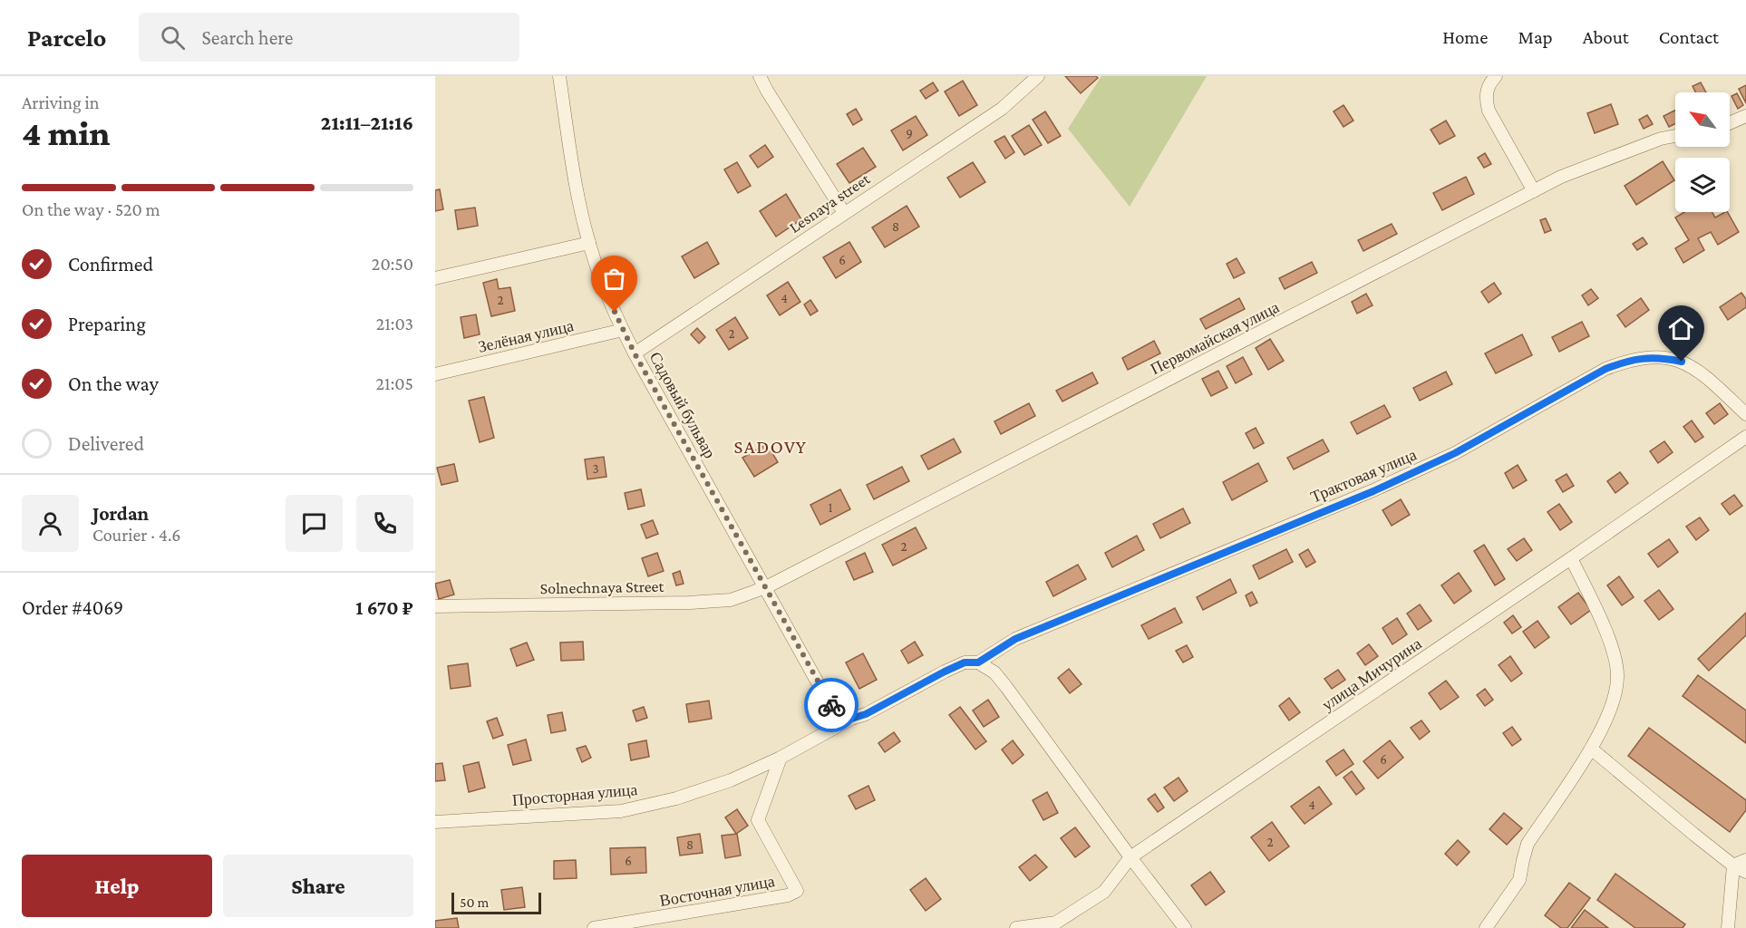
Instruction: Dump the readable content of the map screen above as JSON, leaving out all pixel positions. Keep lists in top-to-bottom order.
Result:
{
  "streets": {
    "street": [
      "Lesnaya street",
      "Зелёная улица",
      "Первомайская улица",
      "Садовый бульвар",
      "Трактовая улица",
      "Solnechnaya Street",
      "улица Мичурина",
      "Просторная улица",
      "Восточная улица"
    ]
  },
  "crossings": [
    ["Lesnaya street", "Садовый бульвар"],
    ["Зелёная улица", "Садовый бульвар"],
    ["Первомайская улица", "Садовый бульвар"],
    ["Первомайская улица", "Solnechnaya Street"],
    ["Садовый бульвар", "Solnechnaya Street"],
    ["Садовый бульвар", "Просторная улица"],
    ["Трактовая улица", "Просторная улица"],
    ["Просторная улица", "Восточная улица"]
  ],
  "districts": ["SADOVY"],
  "house_numbers": [
    "9",
    "8",
    "6",
    "4",
    "2",
    "2",
    "3",
    "1",
    "2",
    "6",
    "4",
    "2",
    "8",
    "6"
  ],
  "scale_bar": "50 m",
  "north": "top left",
  "page": {
    "header": "Parcelo",
    "search": "Search here",
    "nav": [
      "Home",
      "Map",
      "About",
      "Contact"
    ],
    "heading": ["4 min", "Arriving in", "21:11–21:16"],
    "panel": [
      "Jordan",
      "Courier · 4.6",
      "Order #4069",
      "1 670 ₽"
    ],
    "bar": "On the way · 520 m",
    "list": [
      ["Confirmed", "20:50"],
      ["Preparing", "21:03"],
      ["On the way", "21:05"],
      "Delivered"
    ],
    "buttons": ["Help", "Share"],
    "scale": "50 m"
  }
}
